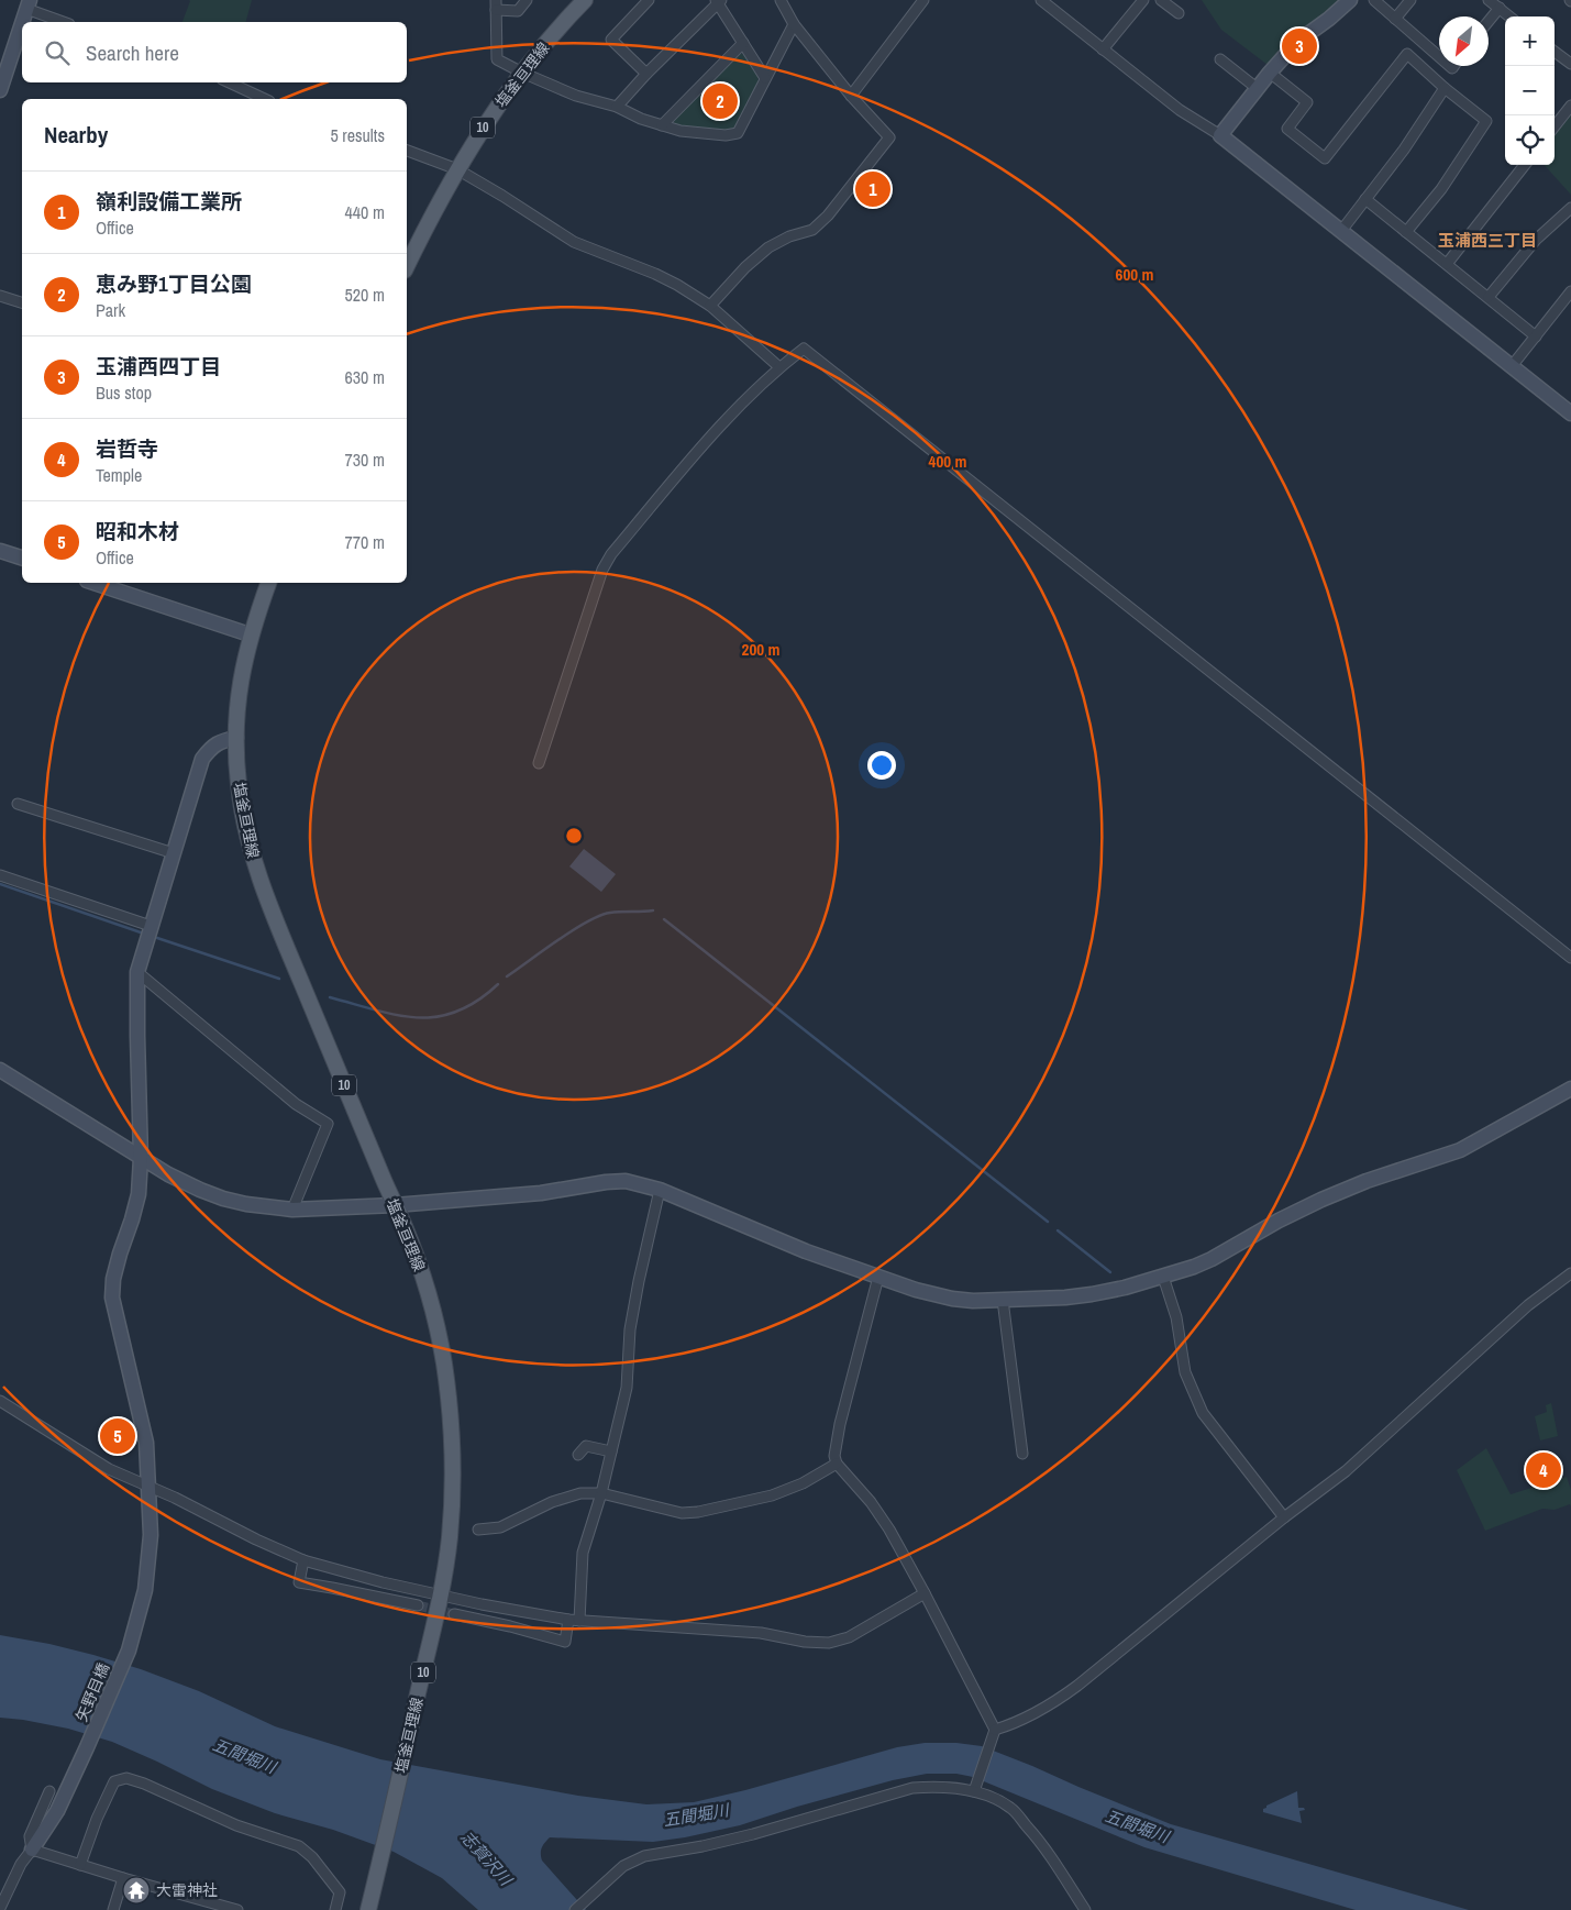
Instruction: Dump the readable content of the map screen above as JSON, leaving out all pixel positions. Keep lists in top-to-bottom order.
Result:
{
  "streets": {
    "main road": ["塩釜亘理線", "10"],
    "street": ["矢野目橋"]
  },
  "crossings": [
    ["塩釜亘理線", "矢野目橋"]
  ],
  "districts": ["玉浦西三丁目"],
  "water": ["五間堀川", "志賀沢川"],
  "places": {
    "temple": ["大雷神社"]
  },
  "north": "bottom left",
  "page": {
    "map_buttons": ["+", "−"],
    "search": "Search here",
    "pins": [
      "3",
      "2",
      "1",
      "5",
      "4"
    ],
    "heading": ["Nearby", "5 results"],
    "list": [
      {
        "mark": "1",
        "name": "嶺利設備工業所",
        "note": "Office",
        "value": "440 m"
      },
      {
        "mark": "2",
        "name": "恵み野1丁目公園",
        "note": "Park",
        "value": "520 m"
      },
      {
        "mark": "3",
        "name": "玉浦西四丁目",
        "note": "Bus stop",
        "value": "630 m"
      },
      {
        "mark": "4",
        "name": "岩哲寺",
        "note": "Temple",
        "value": "730 m"
      },
      {
        "mark": "5",
        "name": "昭和木材",
        "note": "Office",
        "value": "770 m"
      }
    ]
  },
  "rings": ["600 m", "400 m", "200 m"]
}
